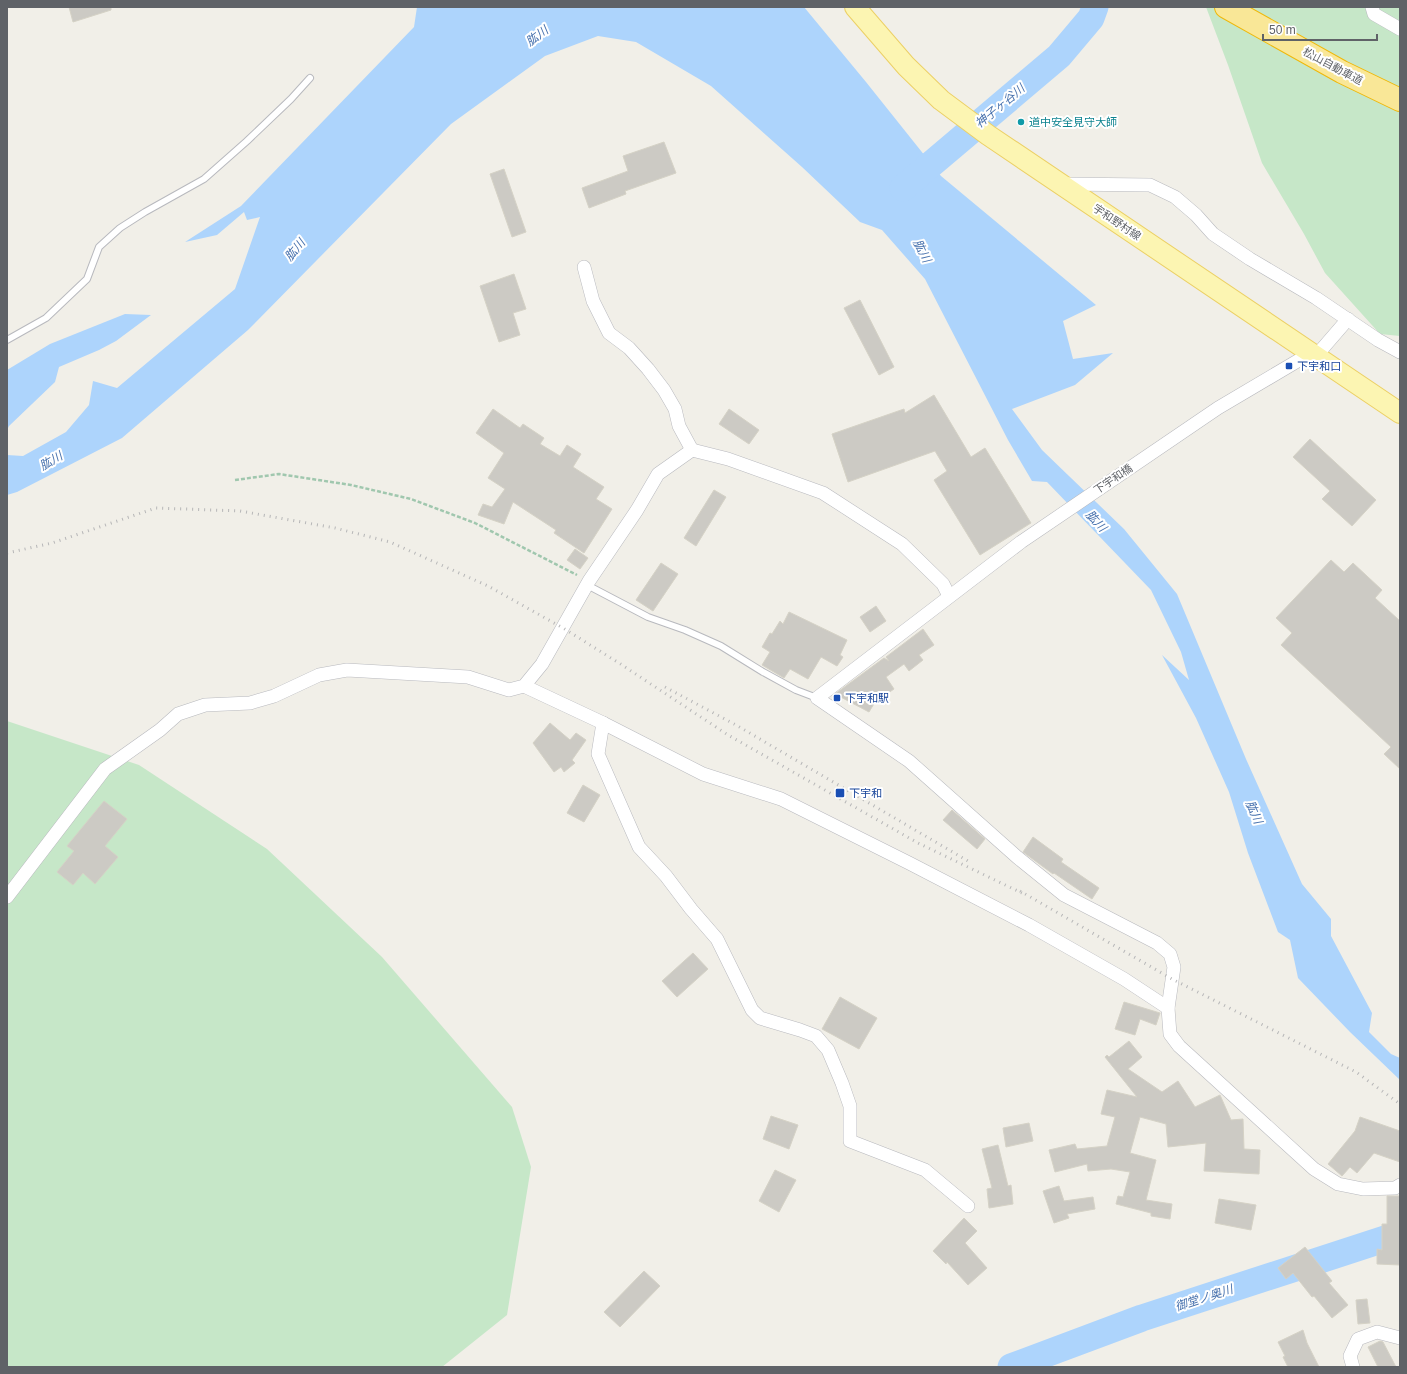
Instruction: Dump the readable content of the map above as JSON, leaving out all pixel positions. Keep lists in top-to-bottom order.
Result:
{
  "streets": {
    "highway": ["松山自動車道"],
    "main road": ["宇和野村線"],
    "street": ["下宇和橋"]
  },
  "crossings": [
    ["宇和野村線", "下宇和橋"]
  ],
  "water": ["肱川", "神子ヶ谷川", "御堂ノ奥川"],
  "places": {
    "other": ["道中安全見守大師"],
    "transit": ["下宇和口", "下宇和駅", "下宇和"]
  },
  "scale_bar": "50 m"
}
